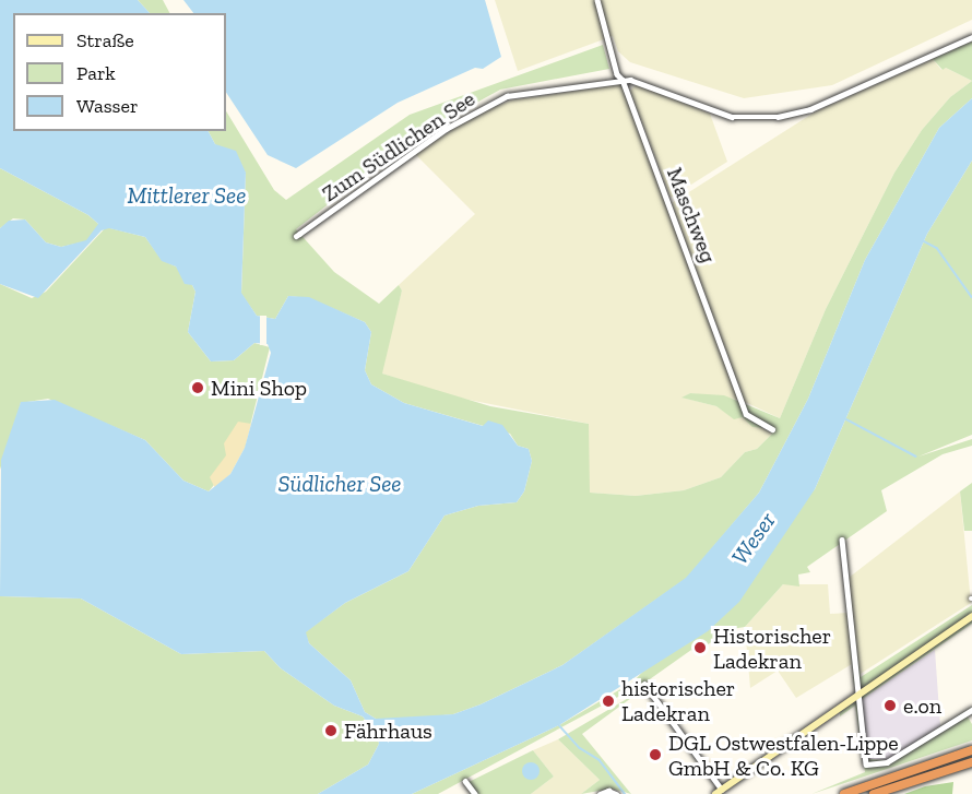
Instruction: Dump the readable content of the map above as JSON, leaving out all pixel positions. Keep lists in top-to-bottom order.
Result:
{
  "streets": {
    "street": ["Zum Südlichen See", "Maschweg"]
  },
  "crossings": [
    ["Zum Südlichen See", "Maschweg"]
  ],
  "water": ["Mittlerer See", "Südlicher See", "Weser"],
  "places": [
    "Mini Shop",
    "Historischer Ladekran",
    "historischer Ladekran",
    "e.on",
    "Fährhaus",
    "DGL Ostwestfalen-Lippe GmbH & Co. KG"
  ],
  "legend": ["Straße", "Park", "Wasser"]
}
